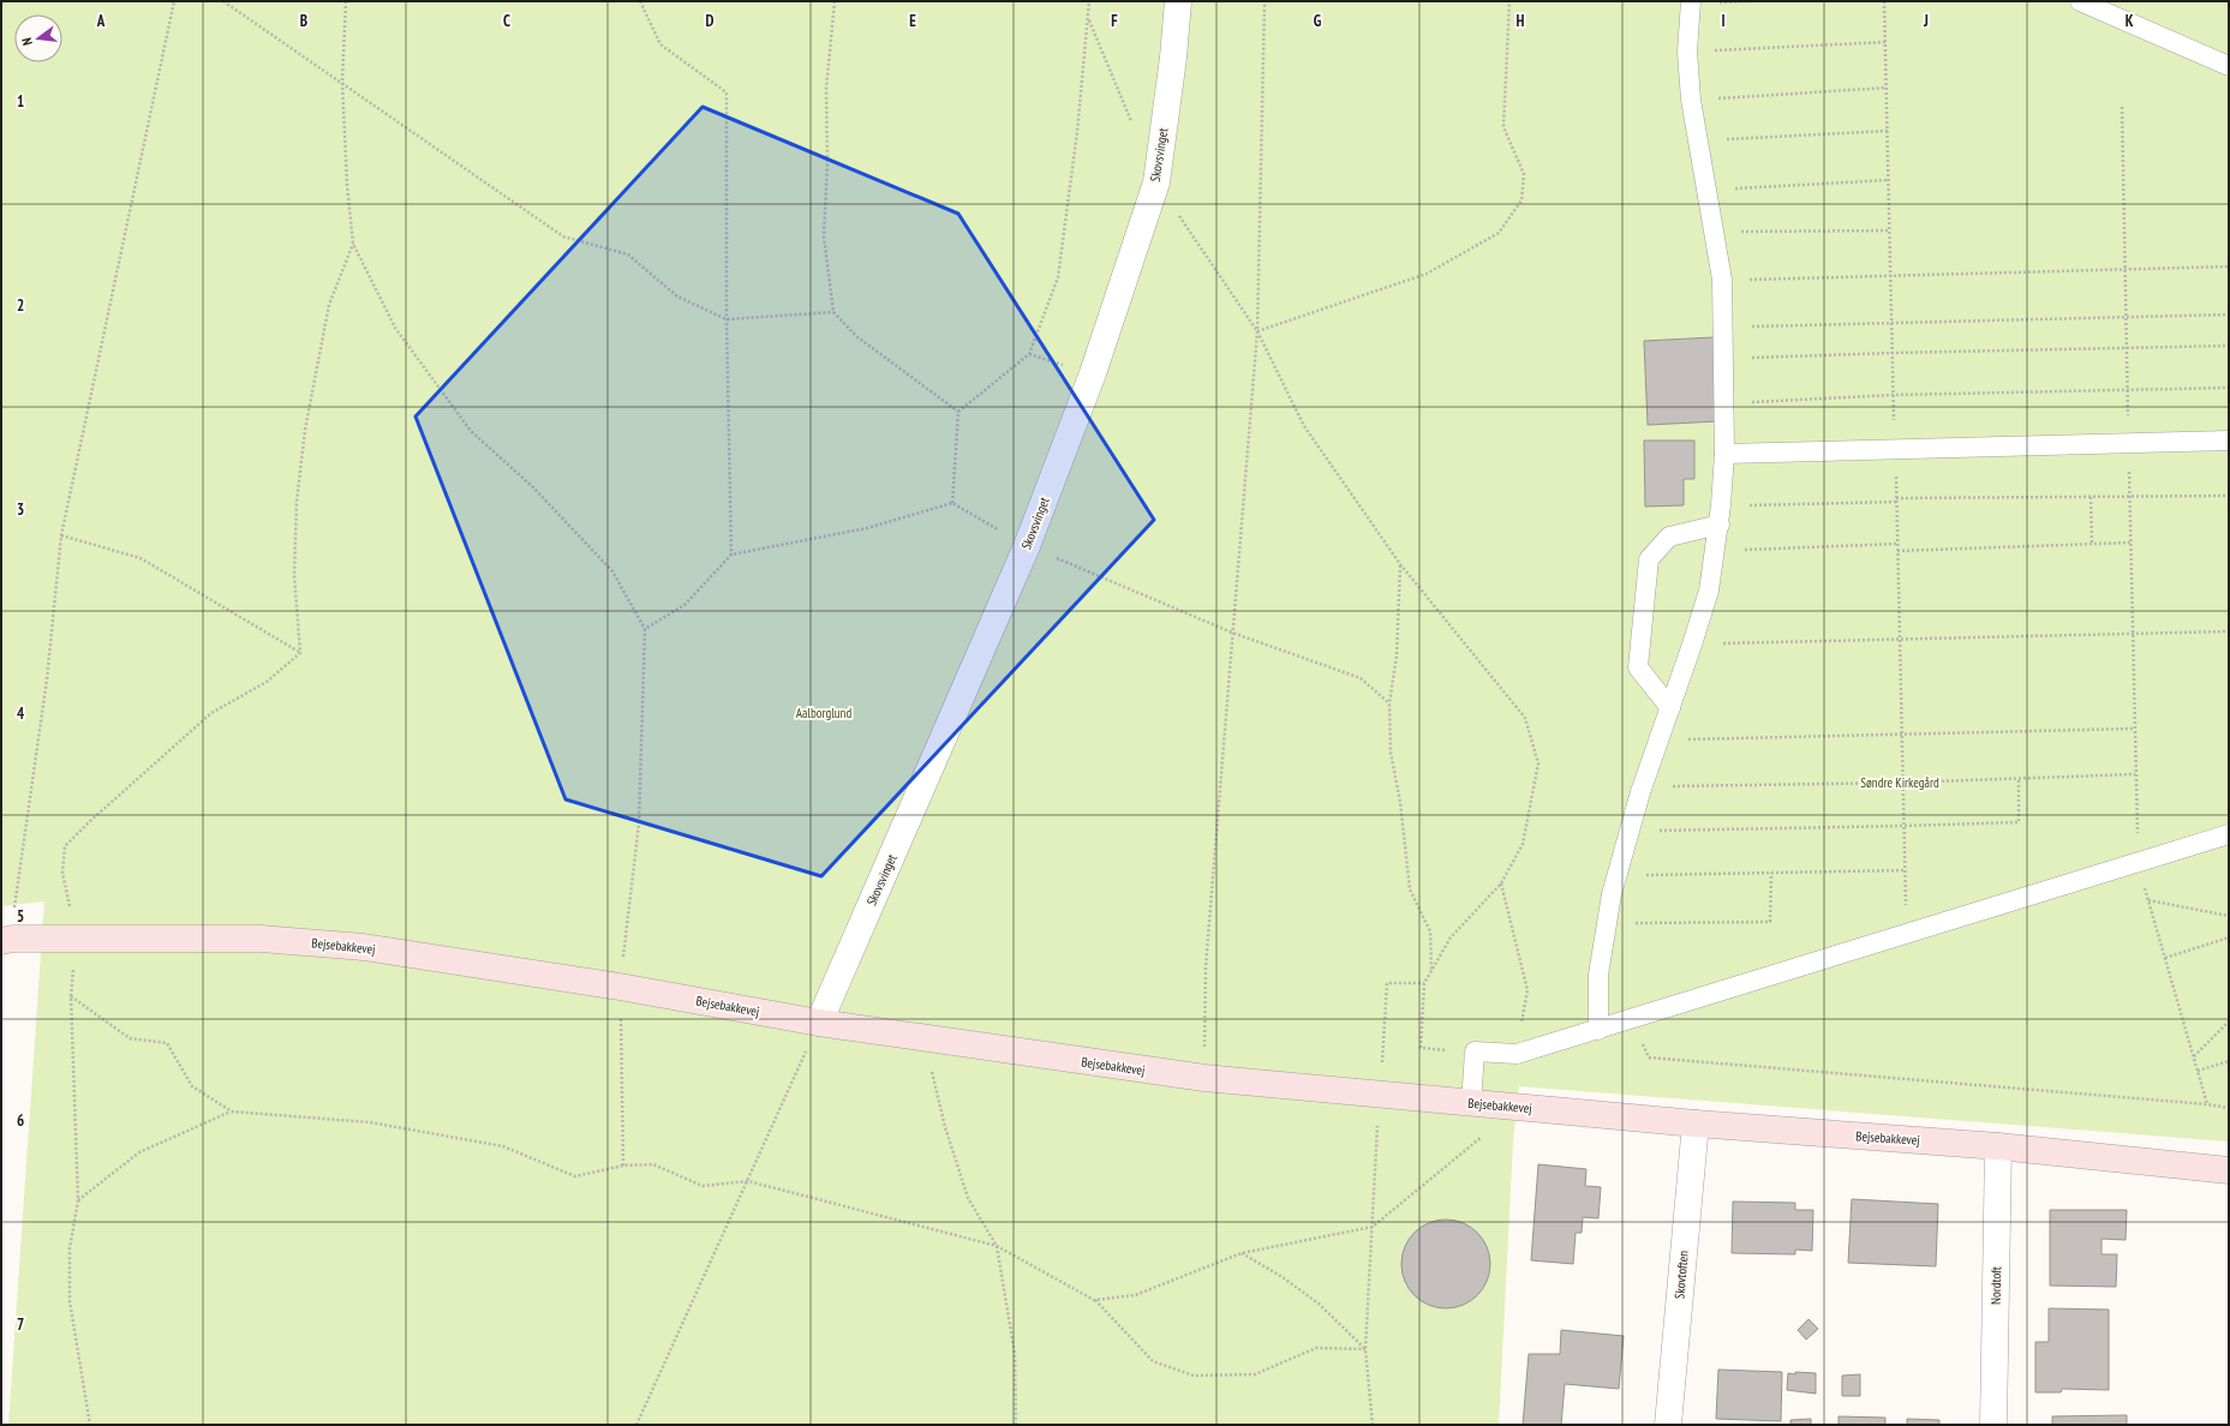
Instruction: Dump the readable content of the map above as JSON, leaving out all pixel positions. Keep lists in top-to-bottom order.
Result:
{
  "streets": {
    "street": [
      "Skovsvinget",
      "Bejsebakkevej",
      "Skovtoften",
      "Nordtoft"
    ]
  },
  "crossings": [
    ["Skovsvinget", "Bejsebakkevej"],
    ["Bejsebakkevej", "Skovtoften"],
    ["Bejsebakkevej", "Nordtoft"]
  ],
  "parks": ["Aalborglund", "Søndre Kirkegård"],
  "north": "left",
  "grid": {
    "columns": [
      "A",
      "B",
      "C",
      "D",
      "E",
      "F",
      "G",
      "H",
      "I",
      "J",
      "K"
    ],
    "rows": [
      "1",
      "2",
      "3",
      "4",
      "5",
      "6",
      "7"
    ]
  }
}
